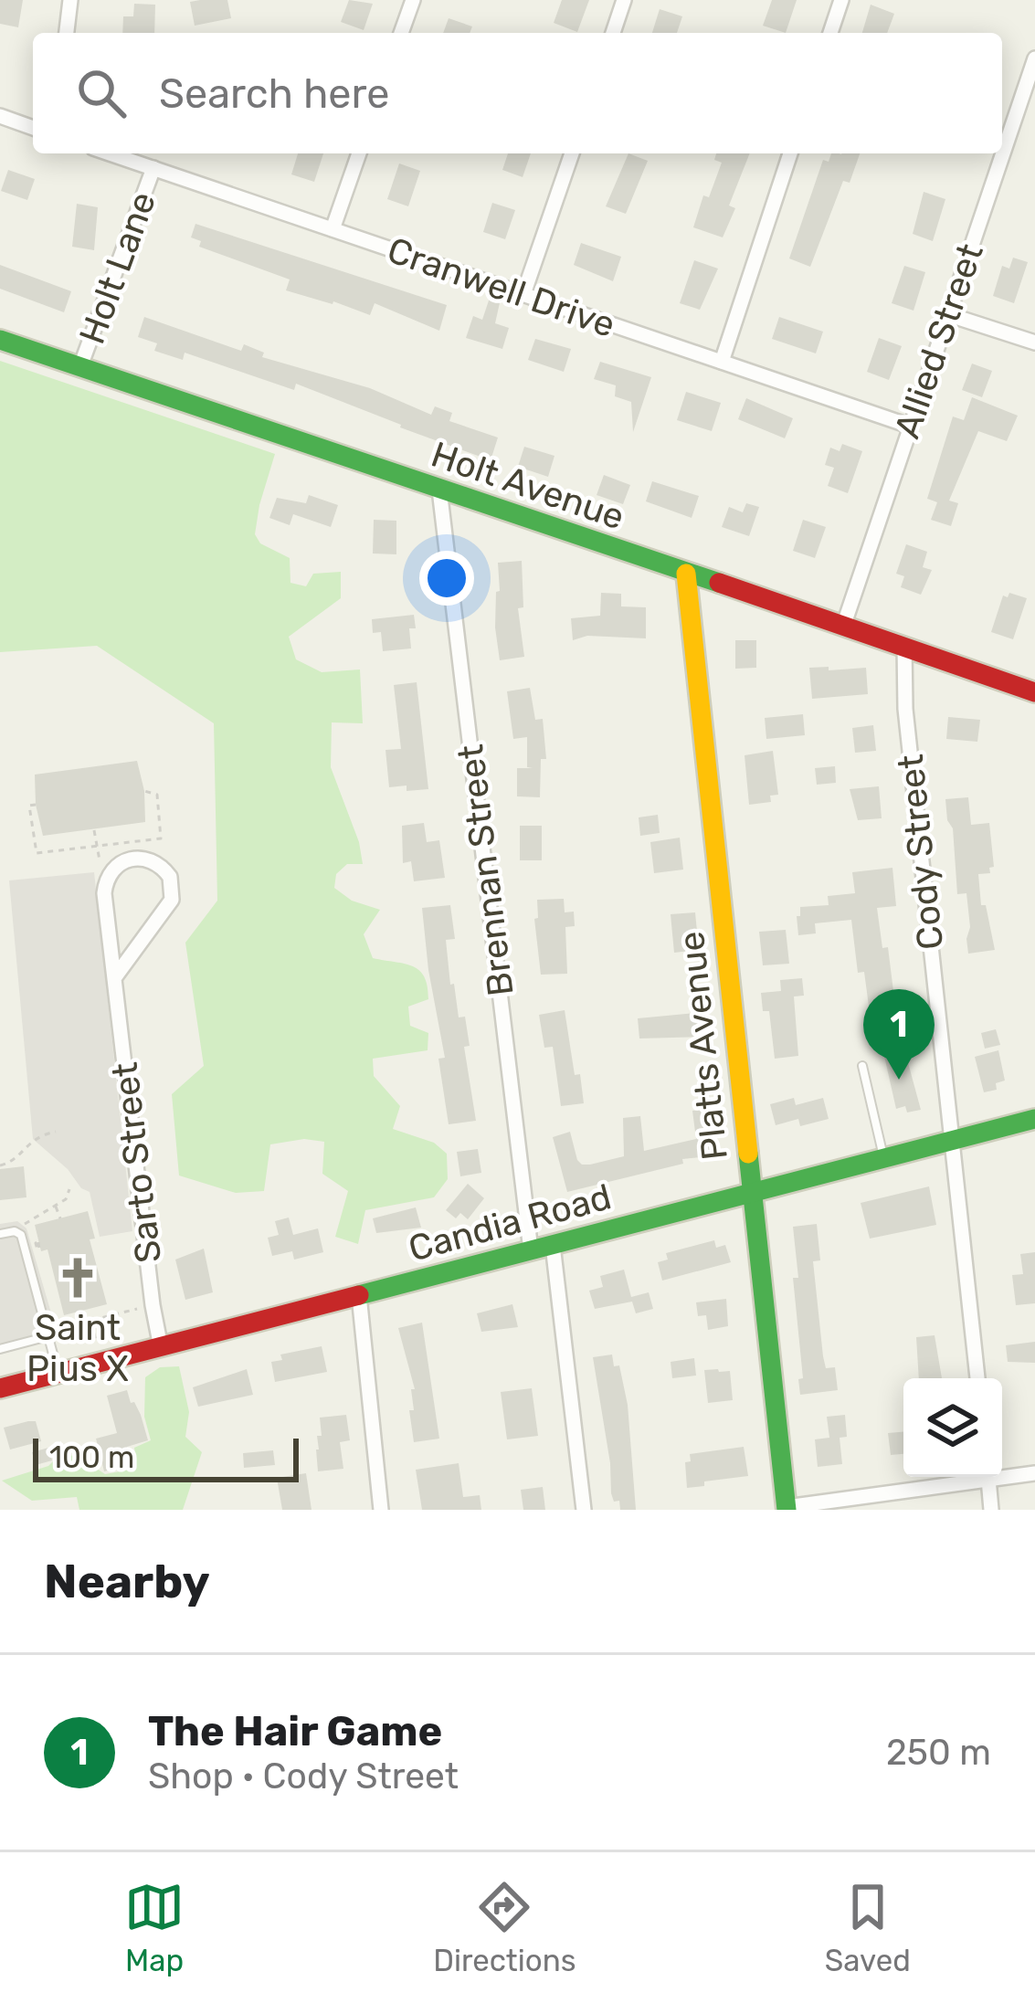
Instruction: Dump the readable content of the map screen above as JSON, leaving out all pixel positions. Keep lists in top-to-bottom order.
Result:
{
  "streets": {
    "street": [
      "Holt Lane",
      "Cranwell Drive",
      "Allied Street",
      "Holt Avenue",
      "Cody Street",
      "Brennan Street",
      "Platts Avenue",
      "Sarto Street",
      "Candia Road"
    ]
  },
  "crossings": [
    ["Holt Lane", "Cranwell Drive"],
    ["Holt Lane", "Holt Avenue"],
    ["Cranwell Drive", "Allied Street"],
    ["Allied Street", "Holt Avenue"],
    ["Holt Avenue", "Cody Street"],
    ["Holt Avenue", "Brennan Street"],
    ["Holt Avenue", "Platts Avenue"],
    ["Cody Street", "Candia Road"],
    ["Brennan Street", "Candia Road"],
    ["Platts Avenue", "Candia Road"],
    ["Sarto Street", "Candia Road"]
  ],
  "places": {
    "church": ["Saint Pius X"]
  },
  "scale_bar": "100 m",
  "page": {
    "search": "Search here",
    "pins": "1",
    "scale": "100 m",
    "heading": "Nearby",
    "list": [
      {
        "mark": "1",
        "name": "The Hair Game",
        "note": "Shop · Cody Street",
        "value": "250 m"
      }
    ],
    "nav": ["Map", "Directions", "Saved"]
  }
}
